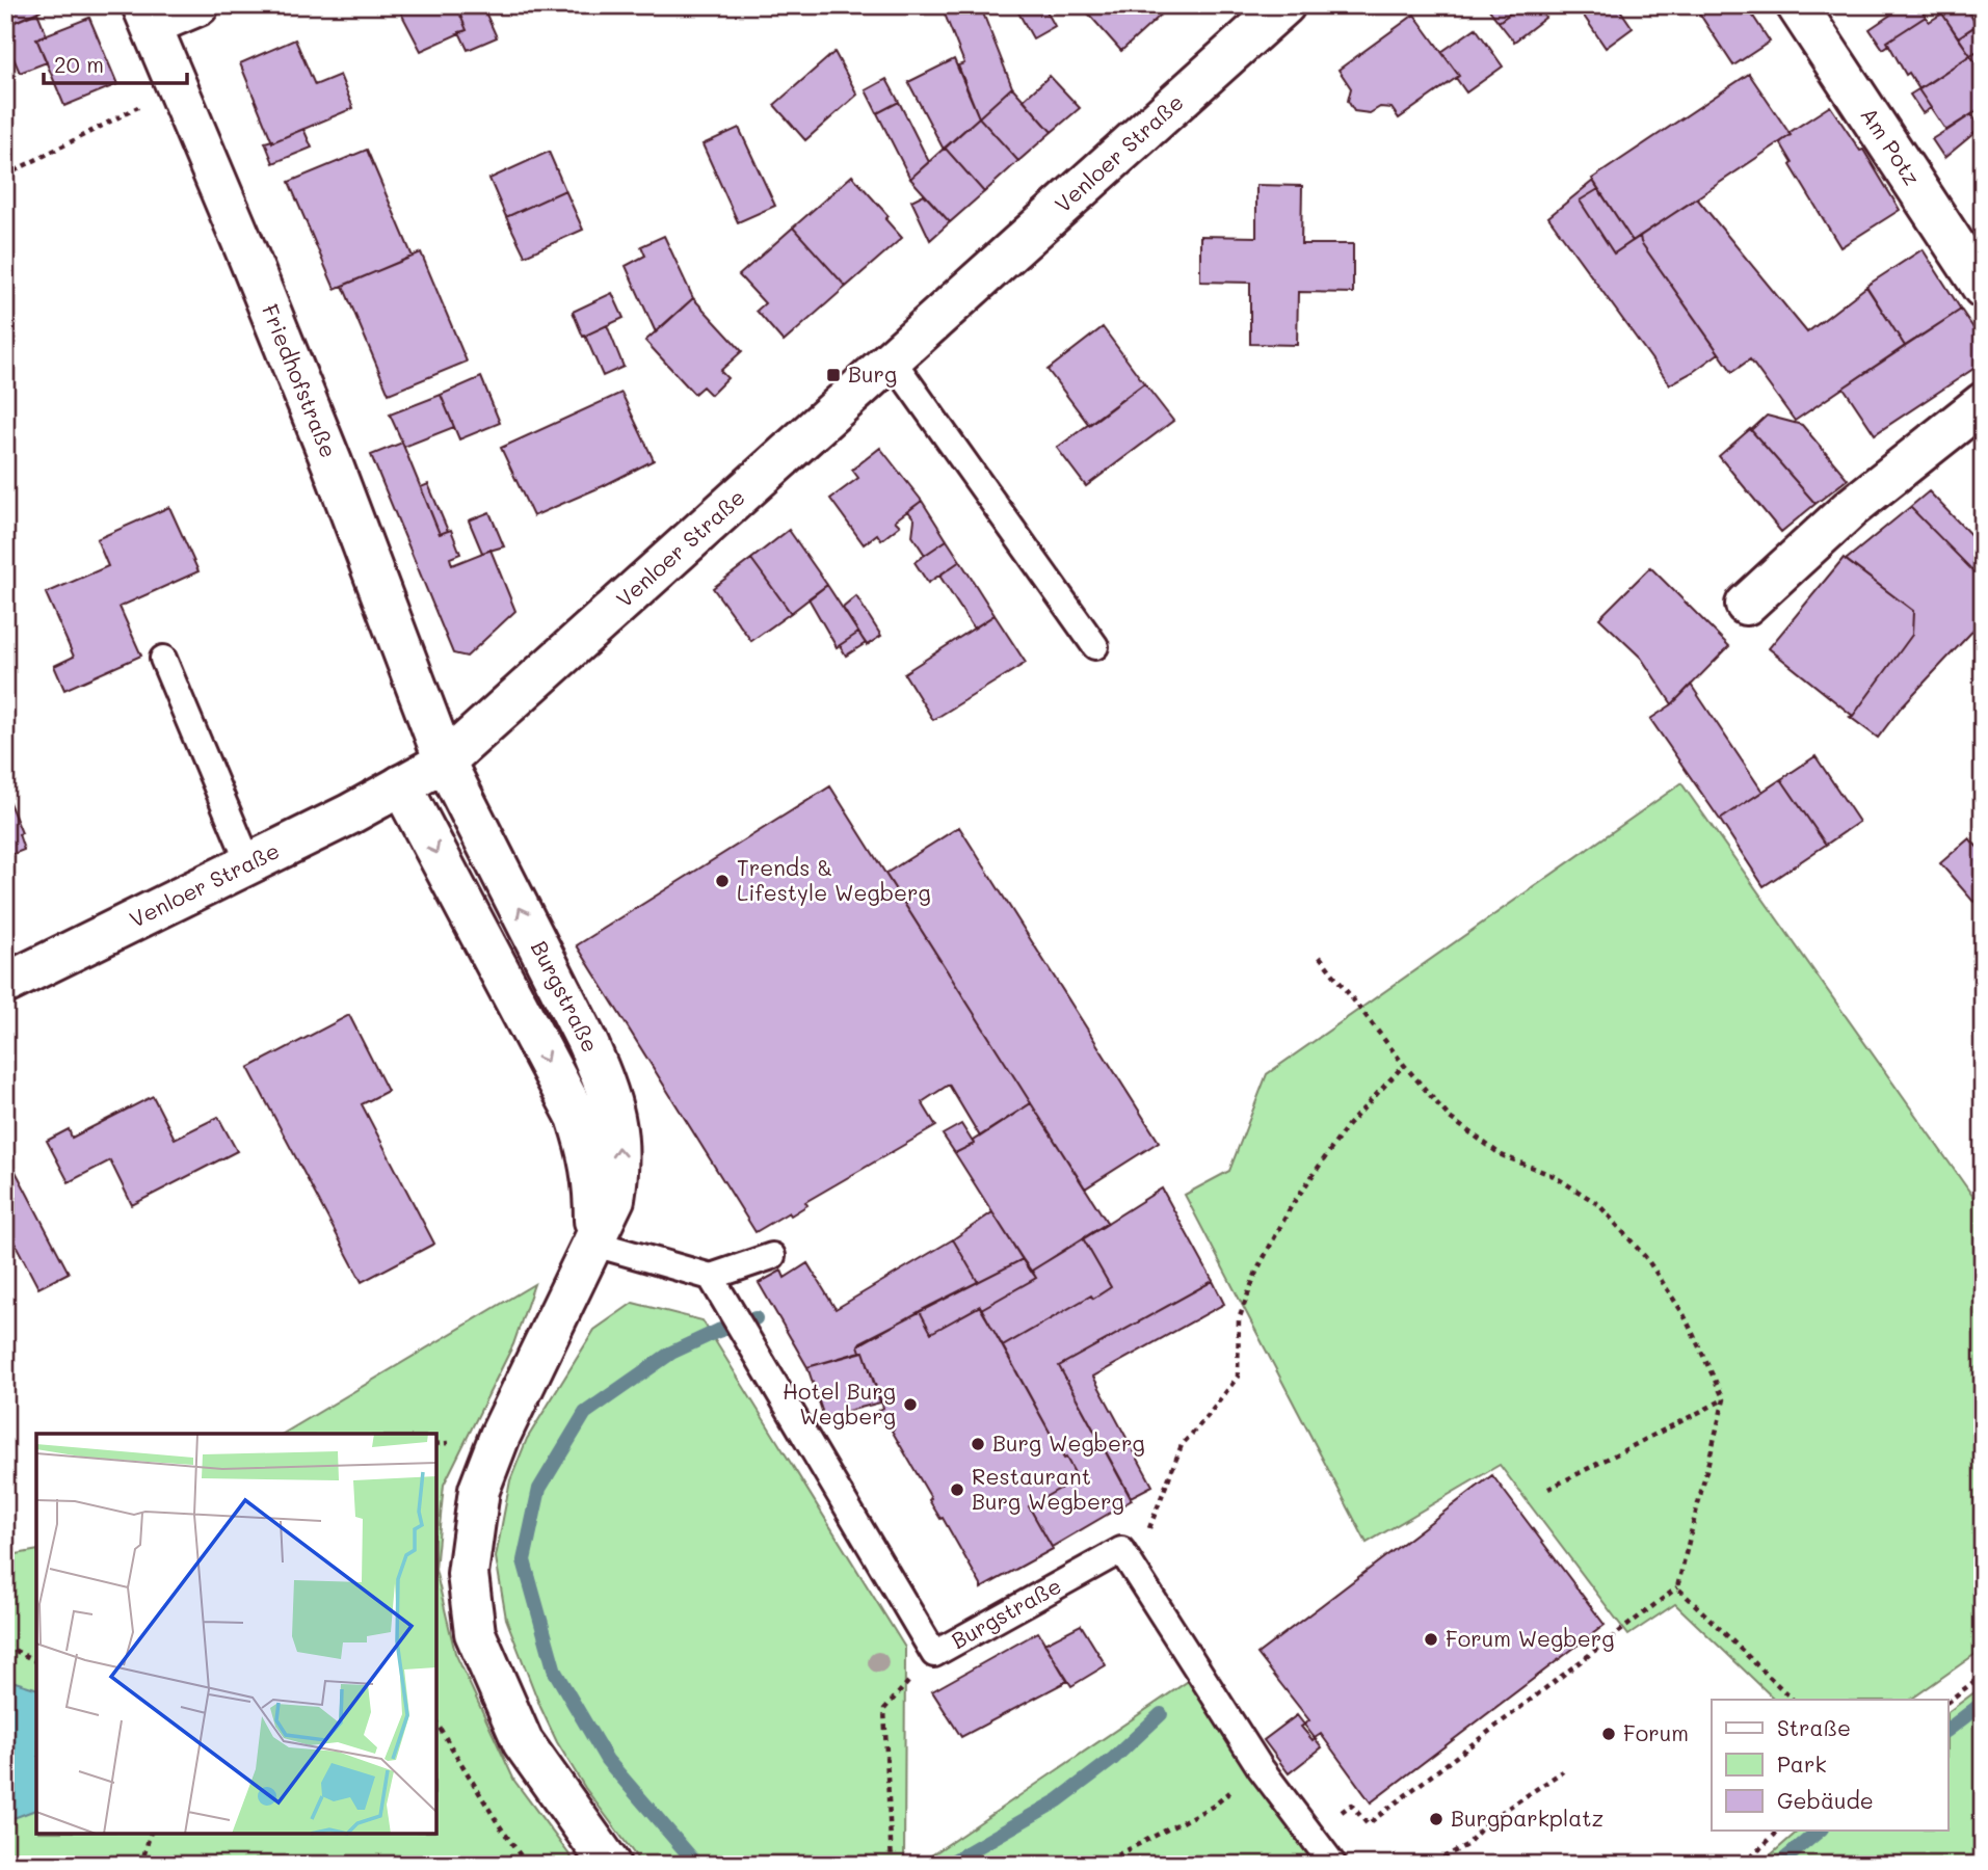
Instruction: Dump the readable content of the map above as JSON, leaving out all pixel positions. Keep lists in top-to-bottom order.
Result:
{
  "streets": {
    "street": [
      "Am Potz",
      "Venloer Straße",
      "Friedhofstraße",
      "Burgstraße"
    ]
  },
  "crossings": [
    ["Venloer Straße", "Friedhofstraße"],
    ["Venloer Straße", "Burgstraße"],
    ["Friedhofstraße", "Burgstraße"]
  ],
  "places": {
    "transit": ["Burg"],
    "other": [
      "Trends & Lifestyle Wegberg",
      "Hotel Burg Wegberg",
      "Burg Wegberg",
      "Restaurant Burg Wegberg",
      "Forum Wegberg",
      "Forum",
      "Burgparkplatz"
    ]
  },
  "legend": ["Straße", "Park", "Gebäude"],
  "scale_bar": "20 m"
}
